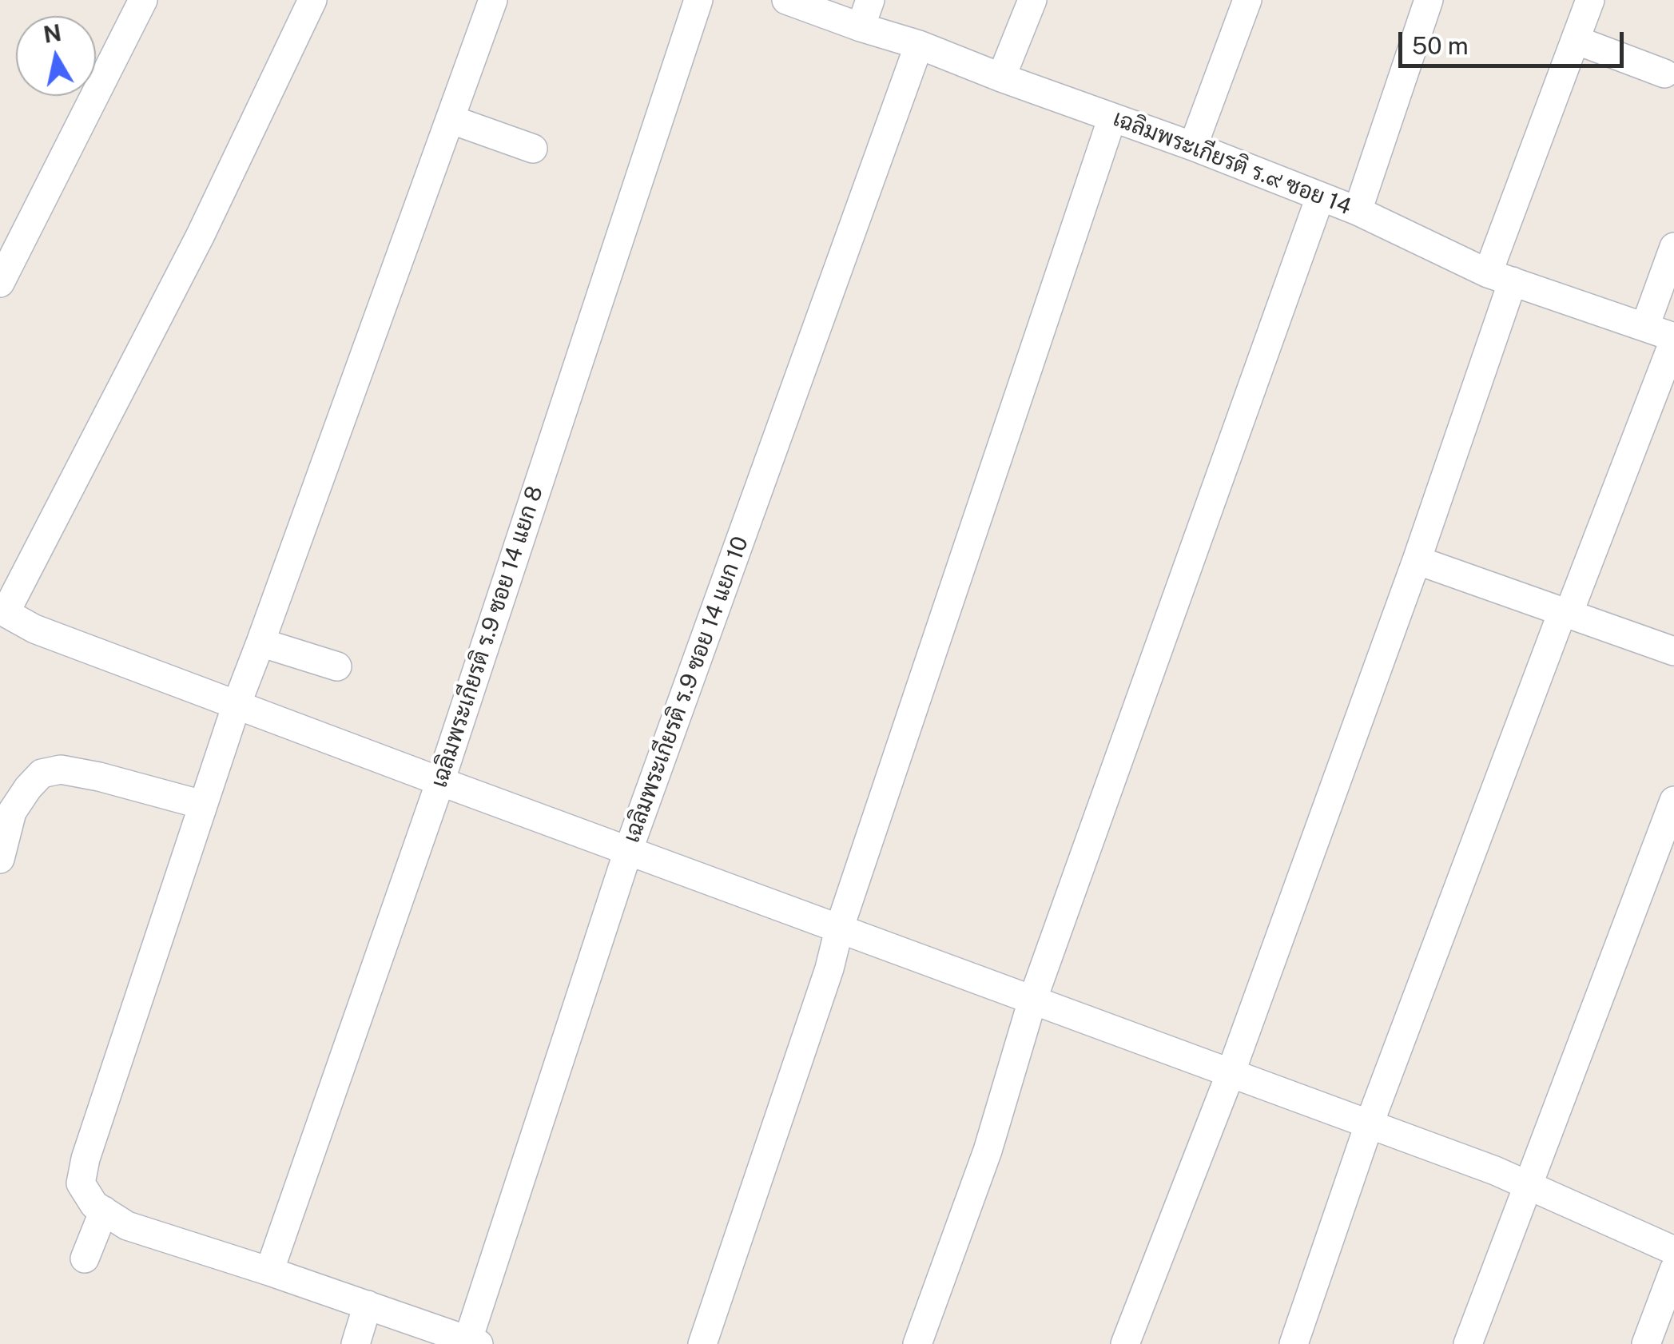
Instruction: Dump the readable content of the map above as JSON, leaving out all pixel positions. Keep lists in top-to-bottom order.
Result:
{
  "streets": {
    "street": ["เฉลิมพระเกียรติ ร.๙ ซอย 14", "เฉลิมพระเกียรติ ร.9 ซอย 14 แยก 8", "เฉลิมพระเกียรติ ร.9 ซอย 14 แยก 10"]
  },
  "crossings": [
    ["เฉลิมพระเกียรติ ร.๙ ซอย 14", "เฉลิมพระเกียรติ ร.9 ซอย 14 แยก 10"]
  ],
  "scale_bar": "50 m",
  "north": "top"
}
